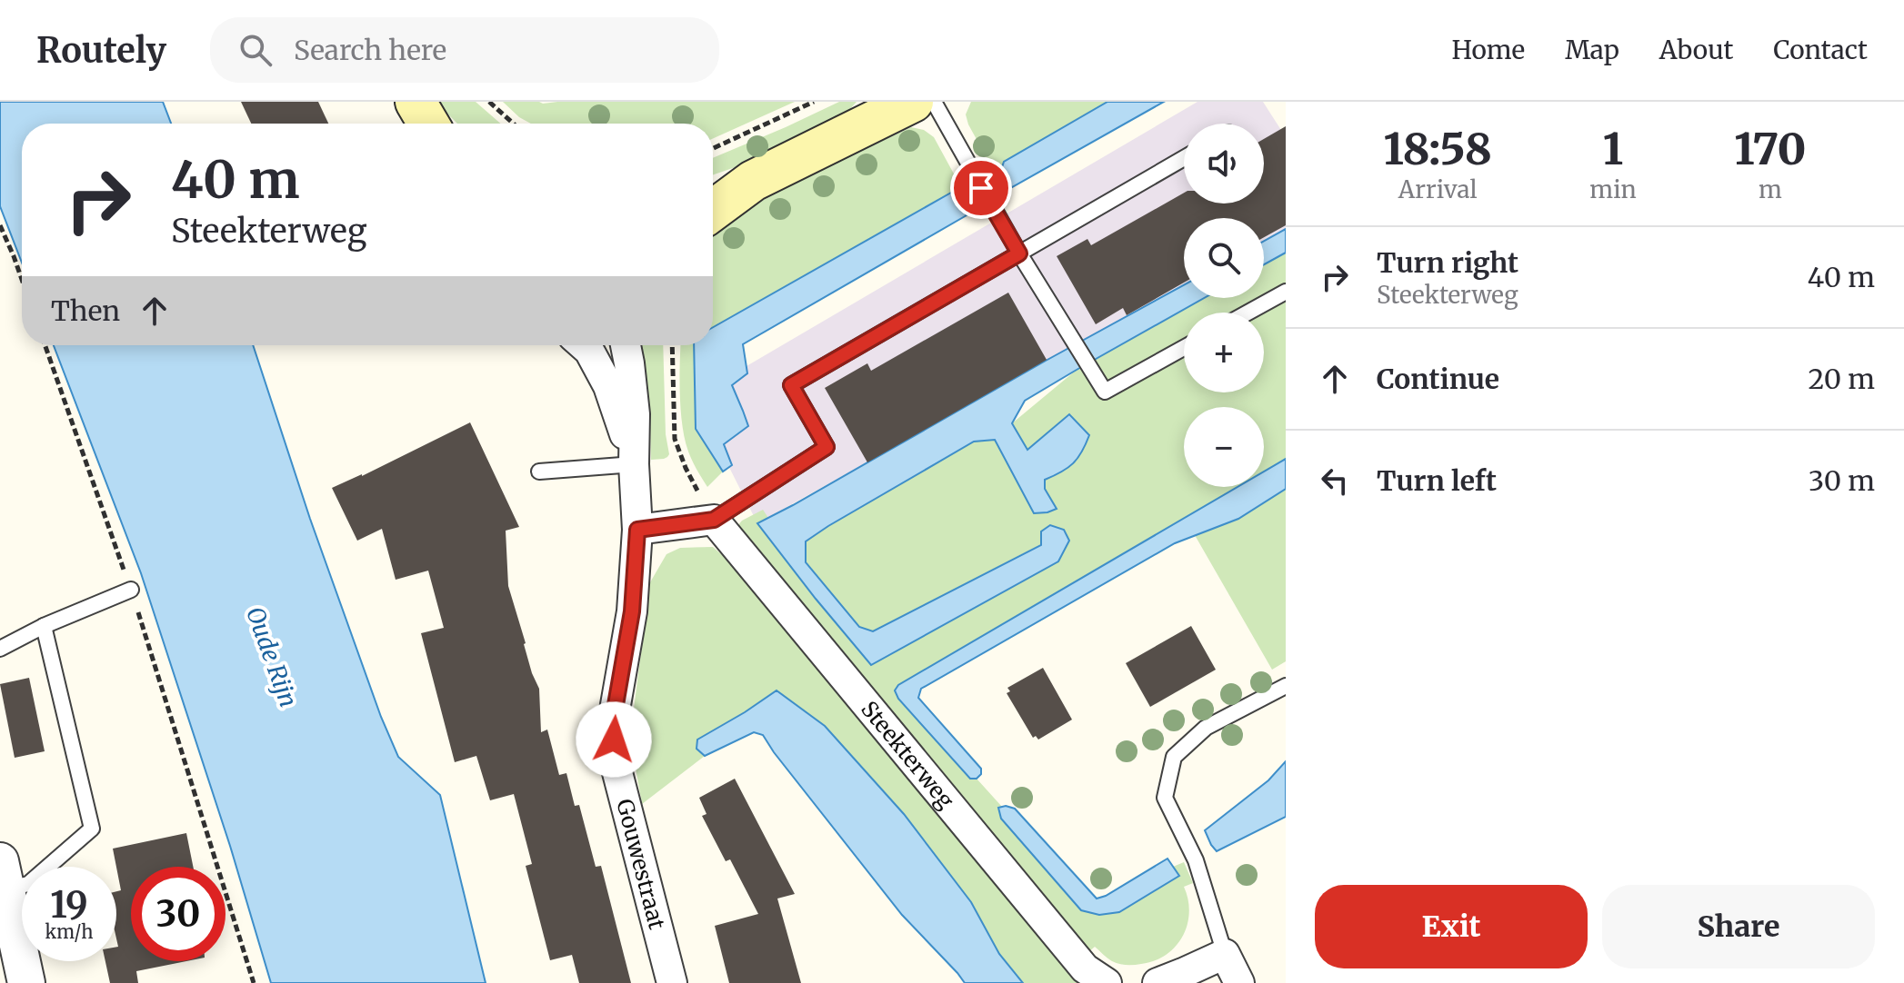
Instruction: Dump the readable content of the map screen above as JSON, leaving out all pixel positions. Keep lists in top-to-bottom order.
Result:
{
  "streets": {
    "street": ["Steekterweg", "Gouwestraat"]
  },
  "water": ["Oude Rijn"],
  "page": {
    "header": "Routely",
    "search": "Search here",
    "nav": [
      "Home",
      "Map",
      "About",
      "Contact"
    ],
    "eta": [
      "18:58",
      "Arrival",
      "1",
      "min",
      "170",
      "m"
    ],
    "map_buttons": ["+", "−"],
    "turn": ["40 m", "Steekterweg"],
    "list": [
      {
        "name": "Turn right",
        "note": "Steekterweg",
        "value": "40 m"
      },
      {
        "name": "Continue",
        "value": "20 m"
      },
      {
        "name": "Turn left",
        "value": "30 m"
      }
    ],
    "then": "Then",
    "speed": "19 km/h",
    "limit": "30",
    "buttons": ["Exit", "Share"]
  }
}
